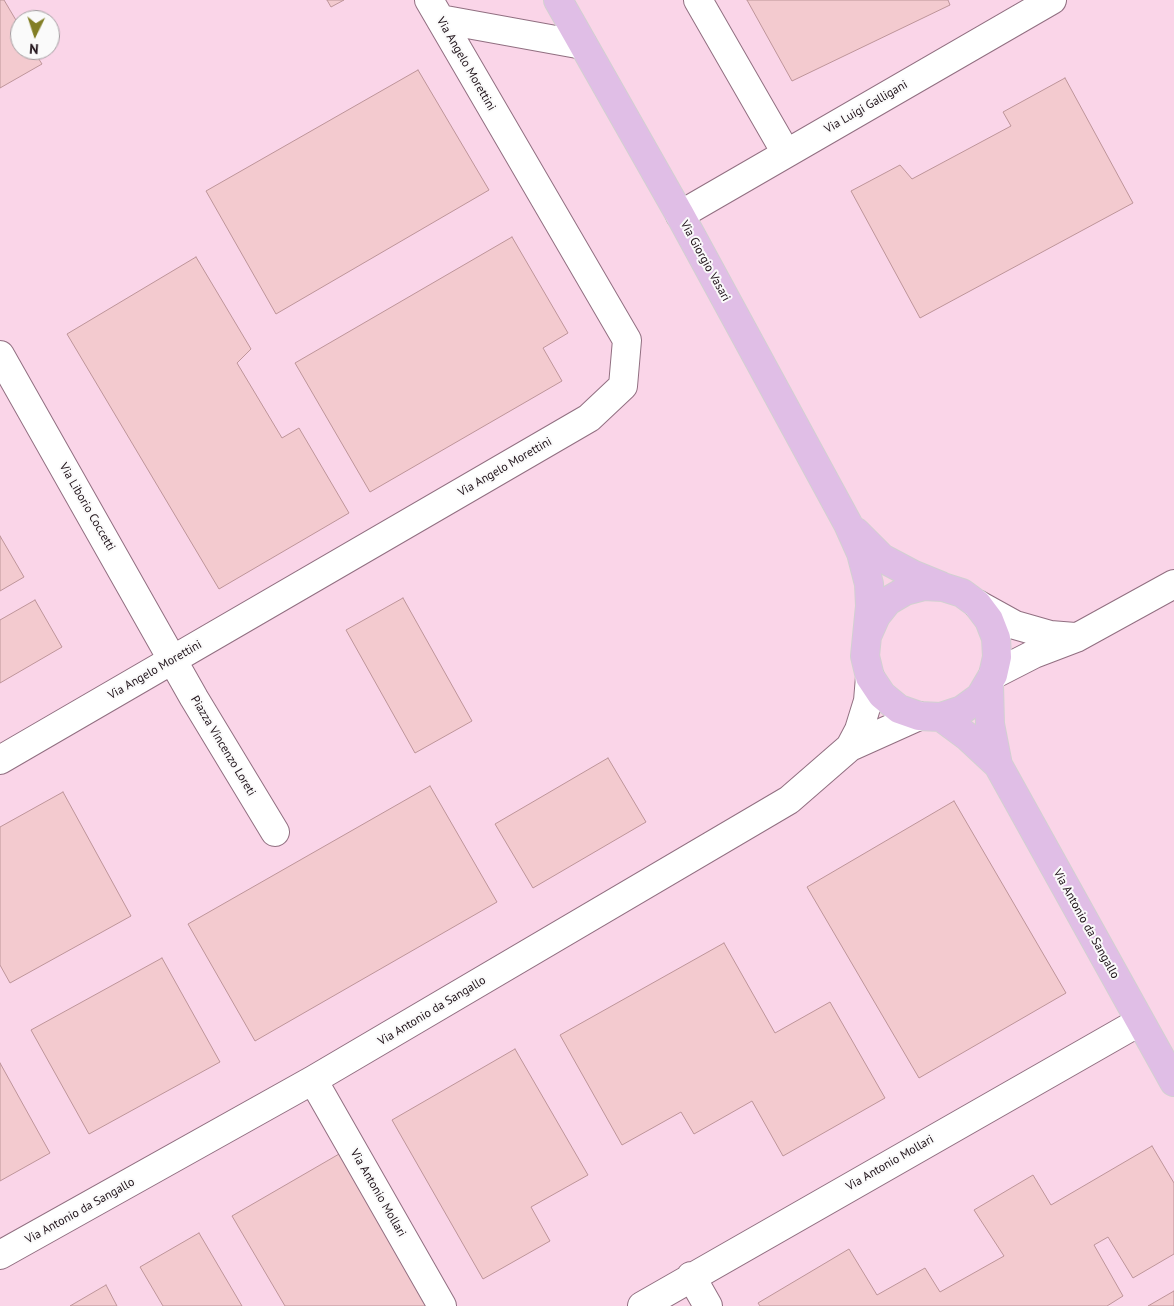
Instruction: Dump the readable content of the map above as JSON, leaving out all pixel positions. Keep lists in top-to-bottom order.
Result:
{
  "streets": {
    "main road": ["Via Giorgio Vasari", "Via Antonio da Sangallo"],
    "street": [
      "Via Angelo Morettini",
      "Via Luigi Galligani",
      "Via Liborio Coccetti",
      "Piazza Vincenzo Loreti",
      "Via Antonio Mollari"
    ]
  },
  "crossings": [
    ["Via Angelo Morettini", "Via Liborio Coccetti"],
    ["Via Angelo Morettini", "Piazza Vincenzo Loreti"],
    ["Via Luigi Galligani", "Via Giorgio Vasari"],
    ["Via Giorgio Vasari", "Via Antonio da Sangallo"],
    ["Via Liborio Coccetti", "Piazza Vincenzo Loreti"],
    ["Via Antonio da Sangallo", "Via Antonio Mollari"]
  ],
  "north": "bottom"
}
